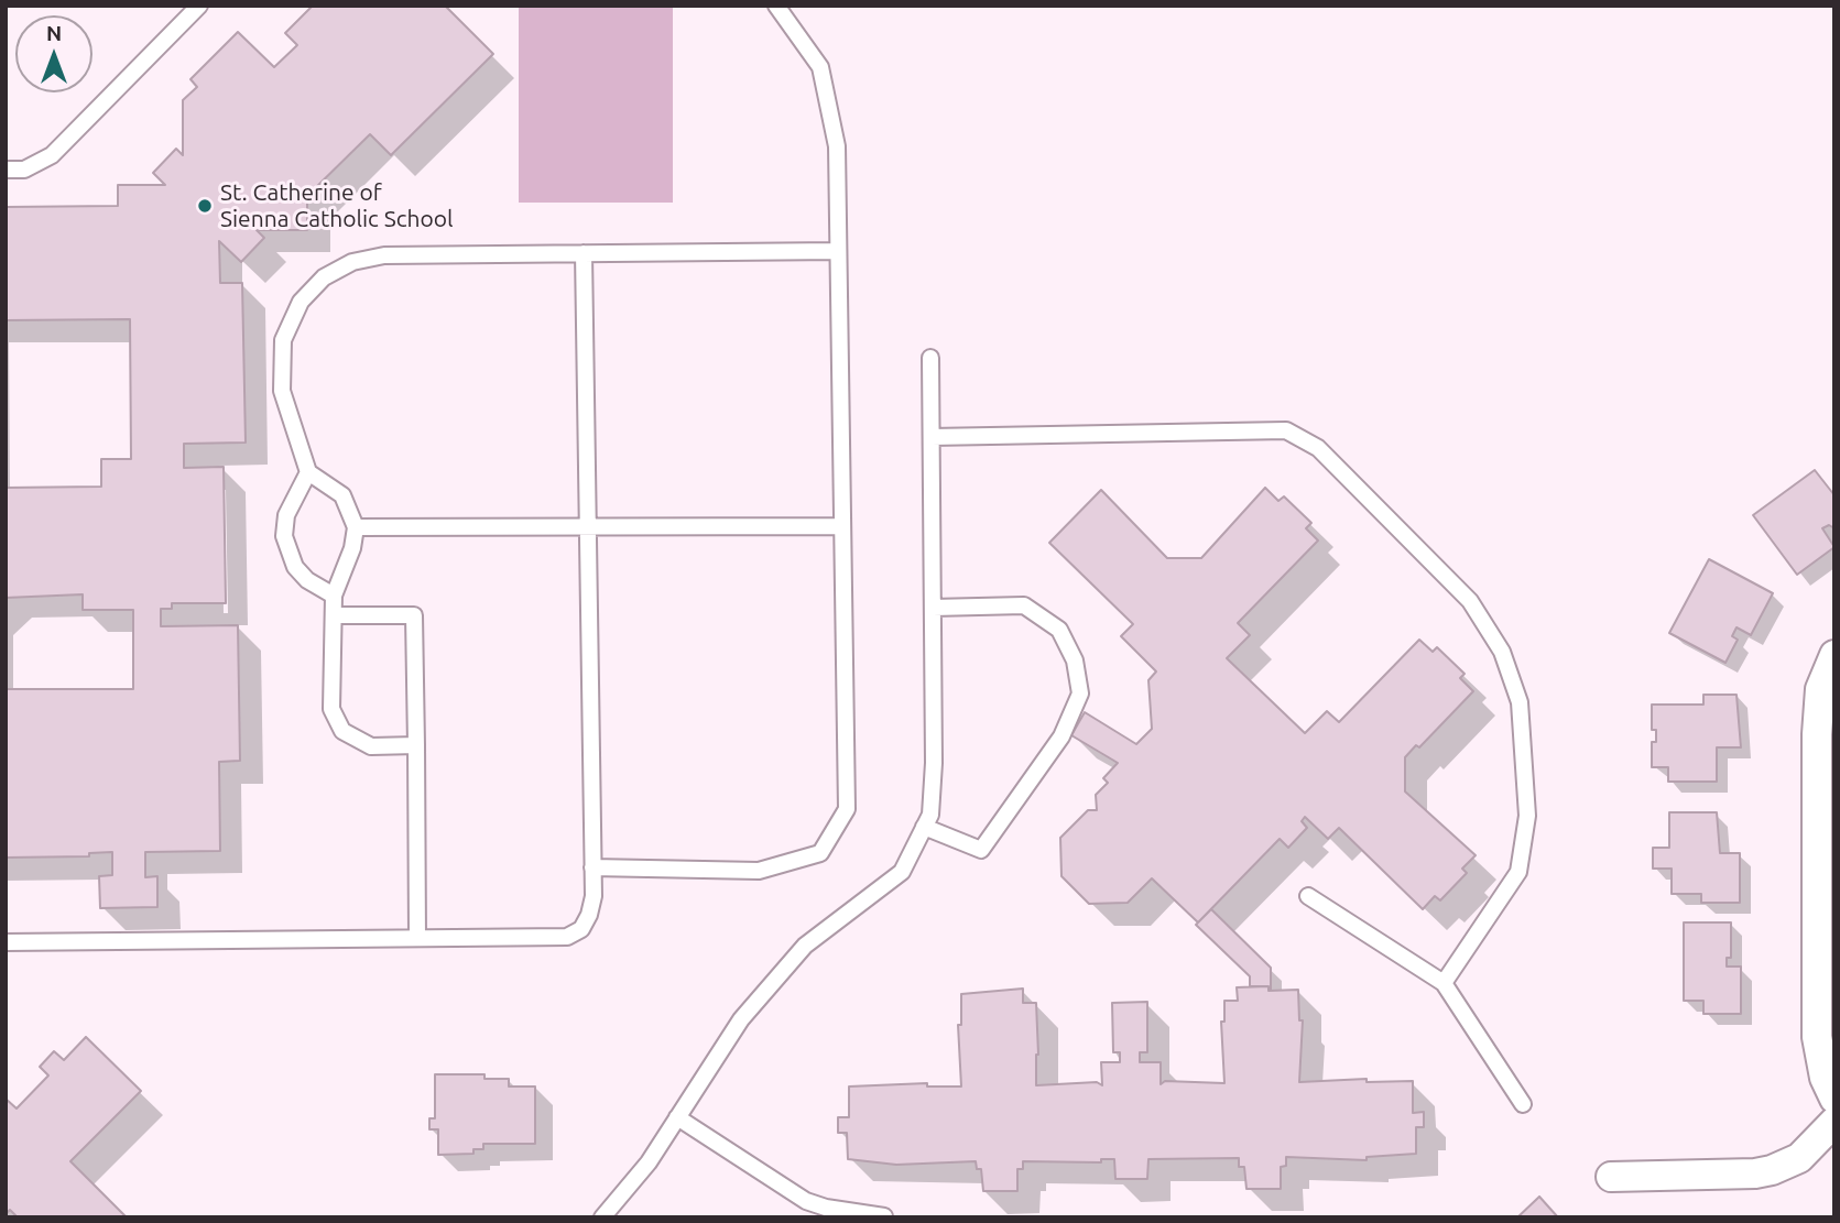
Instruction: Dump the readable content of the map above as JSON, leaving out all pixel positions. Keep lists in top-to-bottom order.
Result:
{
  "places": ["St. Catherine of Sienna Catholic School"],
  "north": "top"
}
